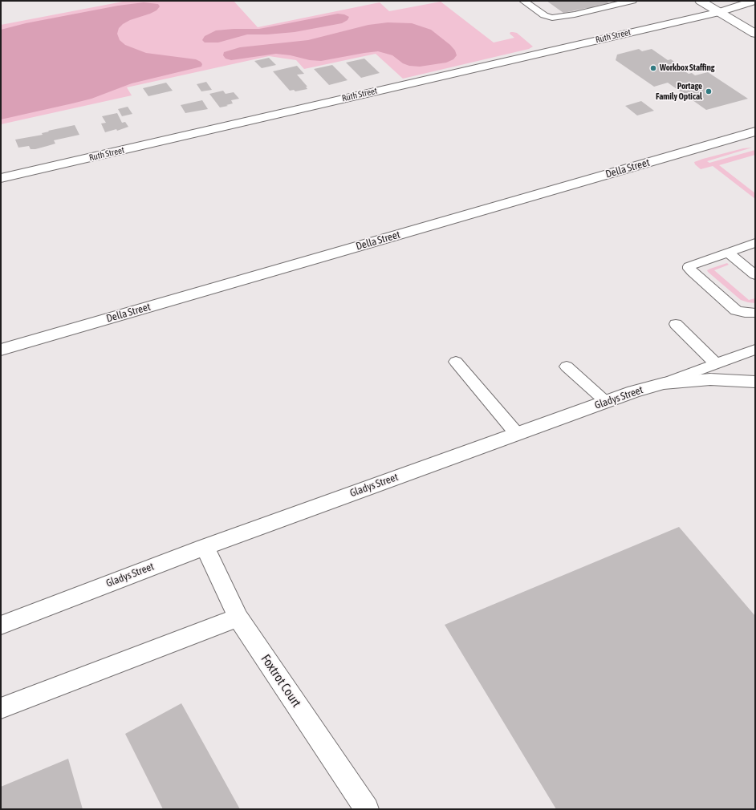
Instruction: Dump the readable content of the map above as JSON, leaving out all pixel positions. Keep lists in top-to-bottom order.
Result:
{
  "streets": {
    "street": [
      "Ruth Street",
      "Della Street",
      "Gladys Street",
      "Foxtrot Court"
    ]
  },
  "crossings": [
    ["Gladys Street", "Foxtrot Court"]
  ],
  "places": ["Workbox Staffing", "Portage Family Optical"]
}
